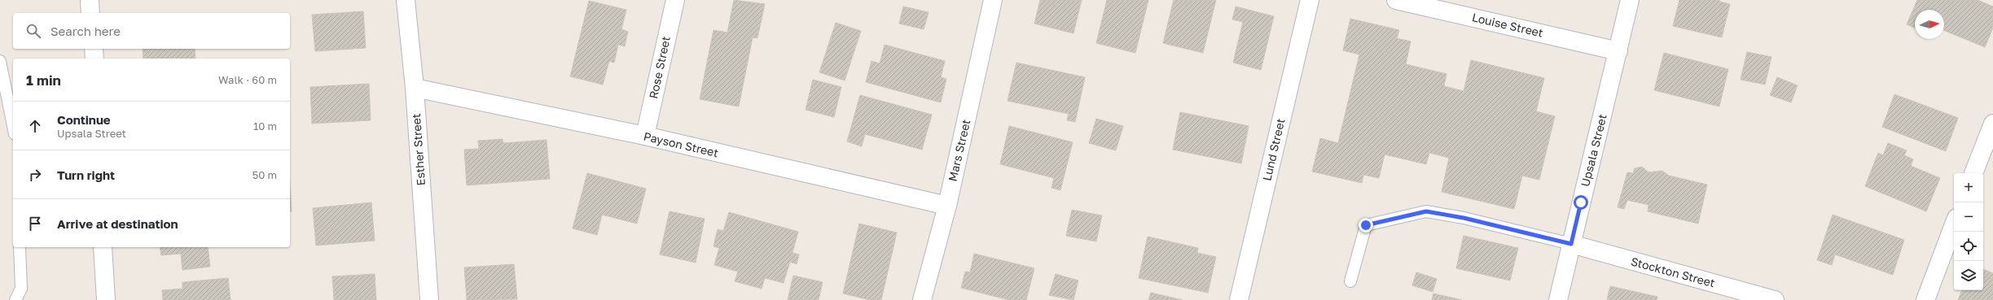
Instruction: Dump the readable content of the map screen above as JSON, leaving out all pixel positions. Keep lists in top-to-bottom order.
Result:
{
  "streets": {
    "street": [
      "Louise Street",
      "Rose Street",
      "Payson Street",
      "Esther Street",
      "Lund Street",
      "Mars Street",
      "Upsala Street",
      "Stockton Street"
    ]
  },
  "crossings": [
    ["Louise Street", "Upsala Street"],
    ["Rose Street", "Payson Street"],
    ["Payson Street", "Esther Street"],
    ["Payson Street", "Mars Street"],
    ["Upsala Street", "Stockton Street"]
  ],
  "north": "right",
  "page": {
    "search": "Search here",
    "heading": ["1 min", "Walk · 60 m"],
    "list": [
      ["Continue", "Upsala Street", "10 m"],
      ["Turn right", "50 m"],
      "Arrive at destination"
    ],
    "map_buttons": ["+", "−"]
  }
}
